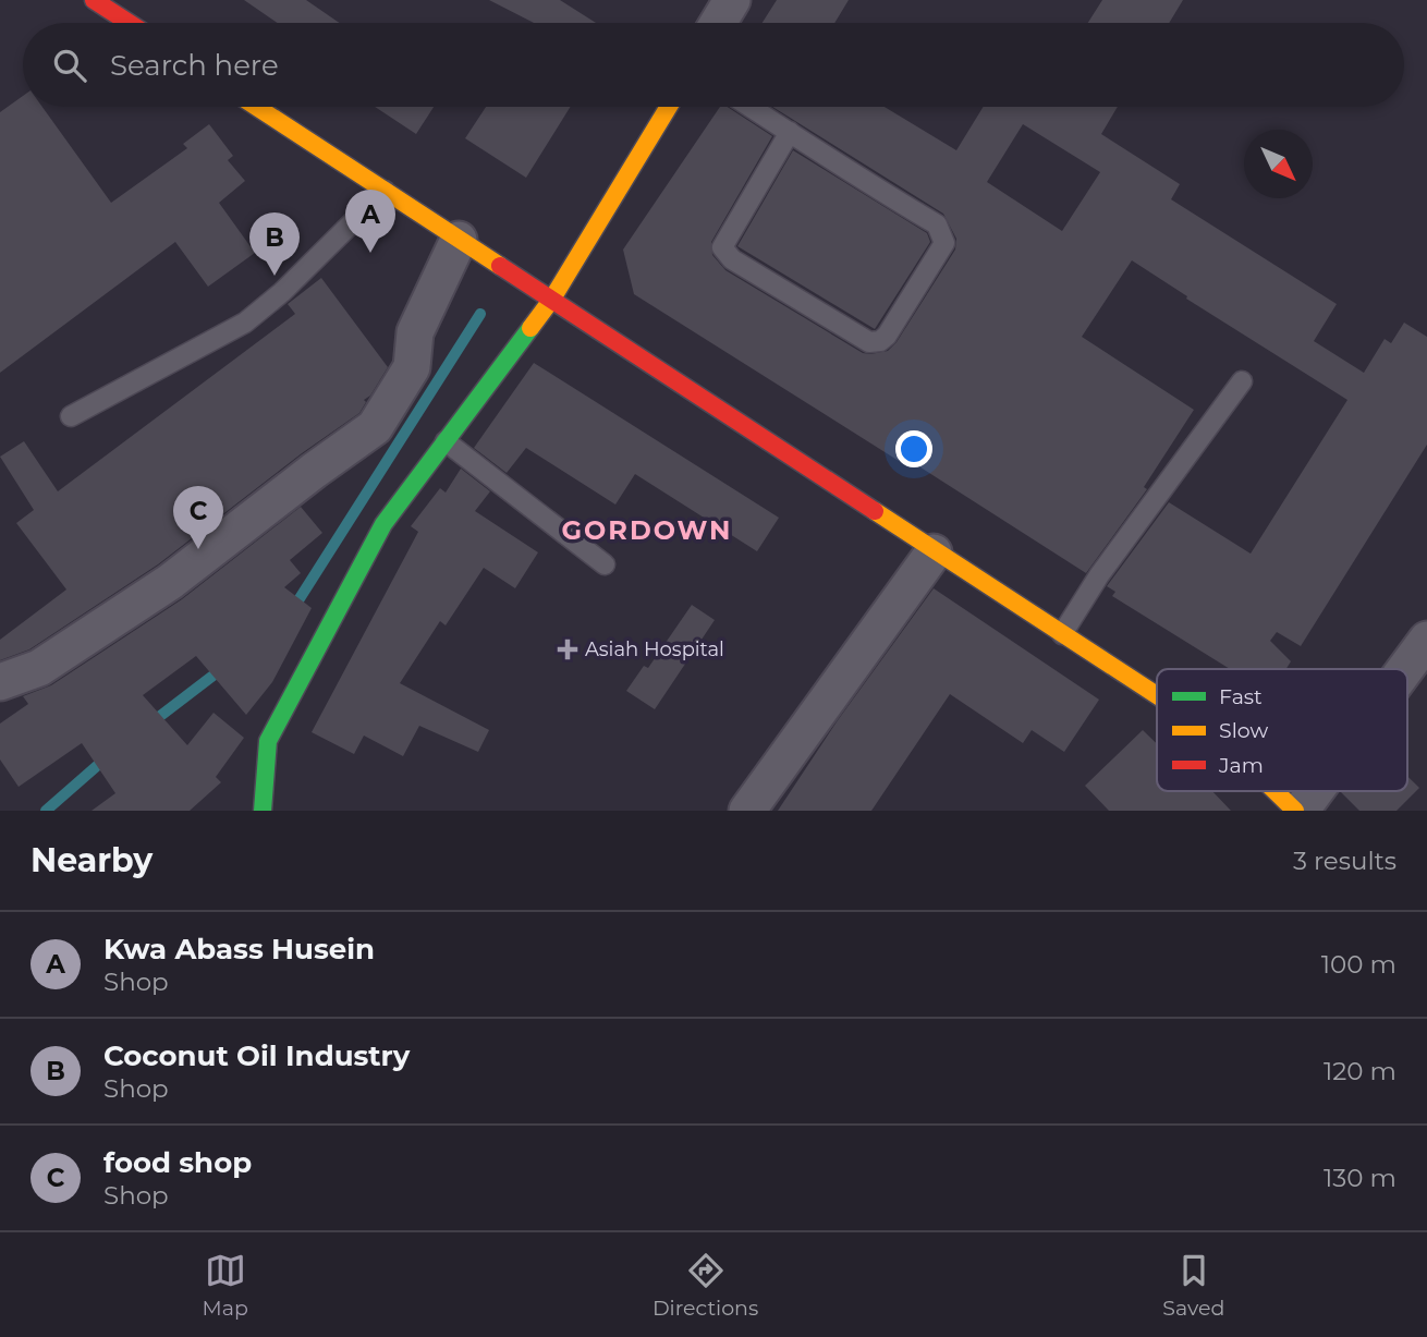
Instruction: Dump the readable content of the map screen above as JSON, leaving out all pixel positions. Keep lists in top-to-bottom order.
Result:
{
  "districts": ["GORDOWN"],
  "places": {
    "health": ["Asiah Hospital"]
  },
  "legend": ["Fast", "Slow", "Jam"],
  "north": "bottom right",
  "page": {
    "search": "Search here",
    "pins": ["A", "B", "C"],
    "heading": ["Nearby", "3 results"],
    "list": [
      {
        "mark": "A",
        "name": "Kwa Abass Husein",
        "note": "Shop",
        "value": "100 m"
      },
      {
        "mark": "B",
        "name": "Coconut Oil Industry",
        "note": "Shop",
        "value": "120 m"
      },
      {
        "mark": "C",
        "name": "food shop",
        "note": "Shop",
        "value": "130 m"
      }
    ],
    "nav": ["Map", "Directions", "Saved"]
  }
}
